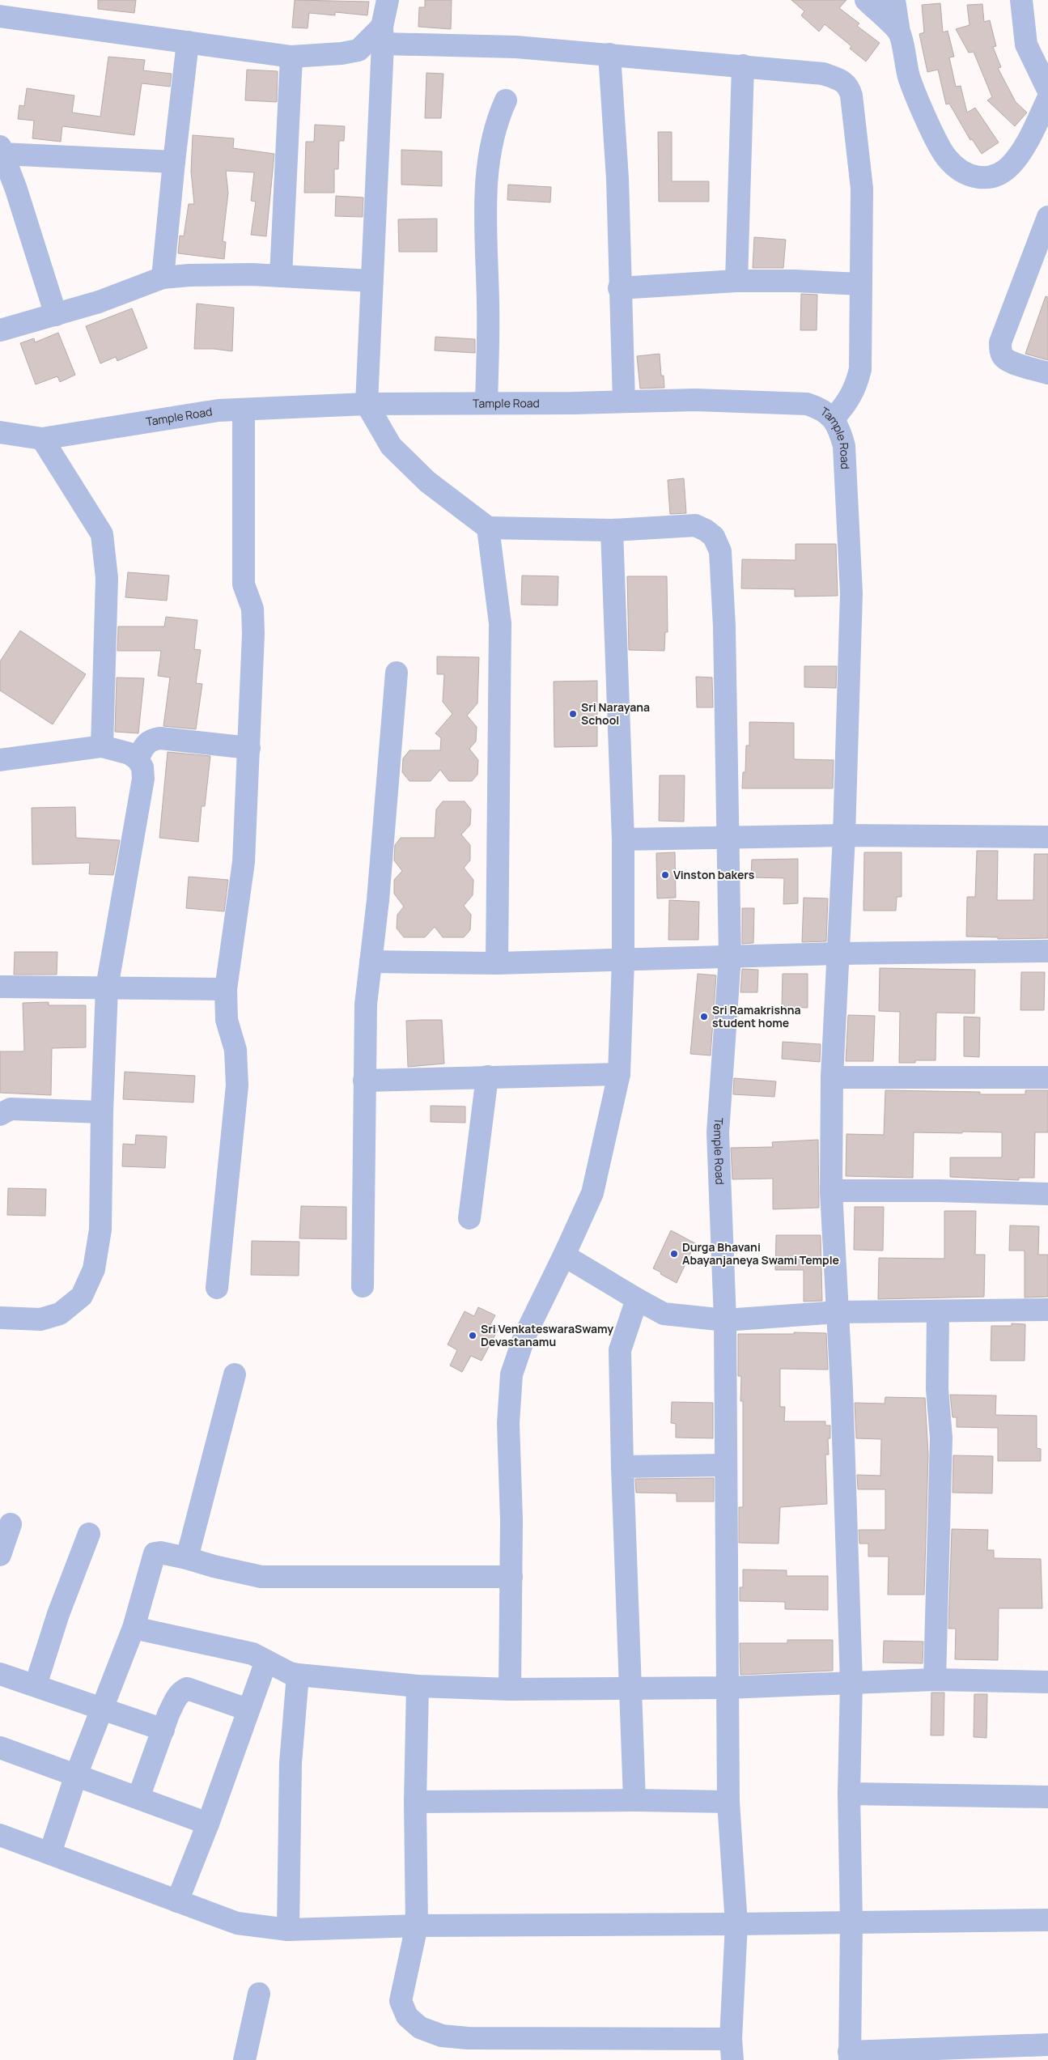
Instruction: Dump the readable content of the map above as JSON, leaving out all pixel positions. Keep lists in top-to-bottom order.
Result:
{
  "streets": {
    "street": ["Tample Road", "Temple Road"]
  },
  "places": [
    "Sri Narayana School",
    "Vinston bakers",
    "Sri Ramakrishna student home",
    "Durga Bhavani Abayanjaneya Swami Temple",
    "Sri VenkateswaraSwamy Devastanamu"
  ]
}
